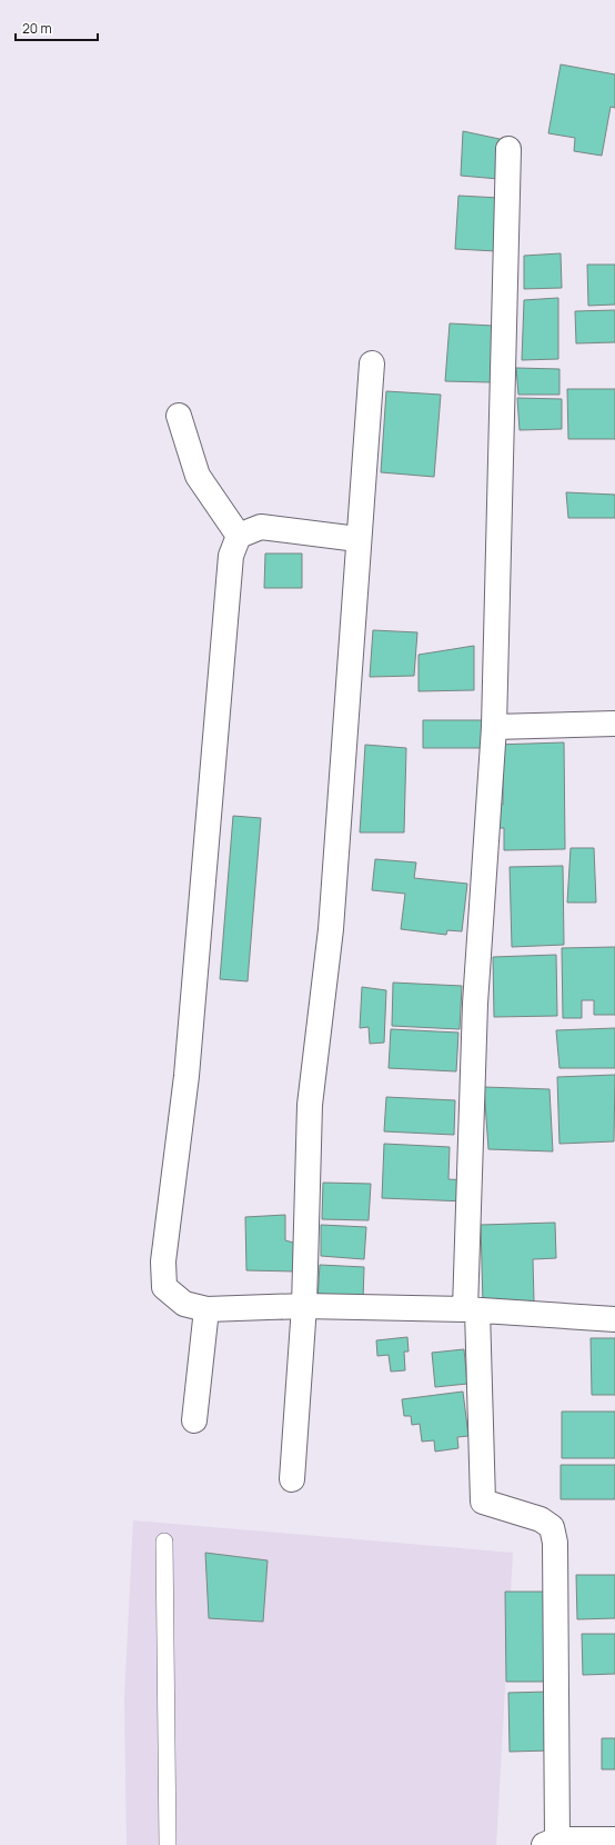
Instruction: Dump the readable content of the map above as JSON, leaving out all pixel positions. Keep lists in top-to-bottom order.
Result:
{
  "scale_bar": "20 m"
}
